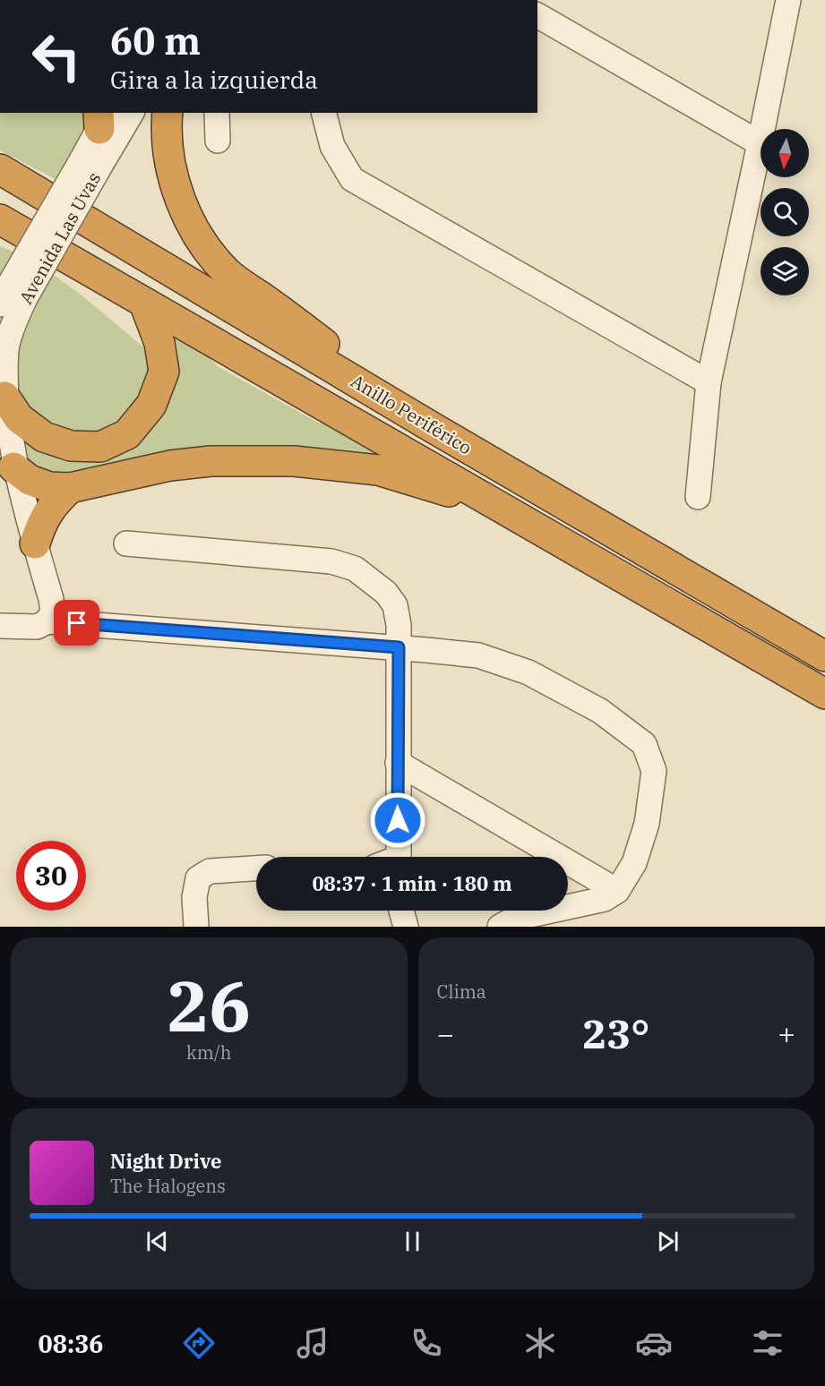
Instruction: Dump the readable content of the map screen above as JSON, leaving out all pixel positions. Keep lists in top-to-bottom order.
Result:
{
  "streets": {
    "highway": ["Anillo Periférico"],
    "street": ["Avenida Las Uvas"]
  },
  "north": "bottom",
  "page": {
    "turn": ["60 m", "Gira a la izquierda"],
    "limit": "30",
    "trip": "08:37 · 1 min · 180 m",
    "tile": [
      ["26", "km/h"],
      "Clima"
    ],
    "heat": ["−", "23°", "+"],
    "song": ["Night Drive", "The Halogens"],
    "tabs": "08:36"
  }
}
